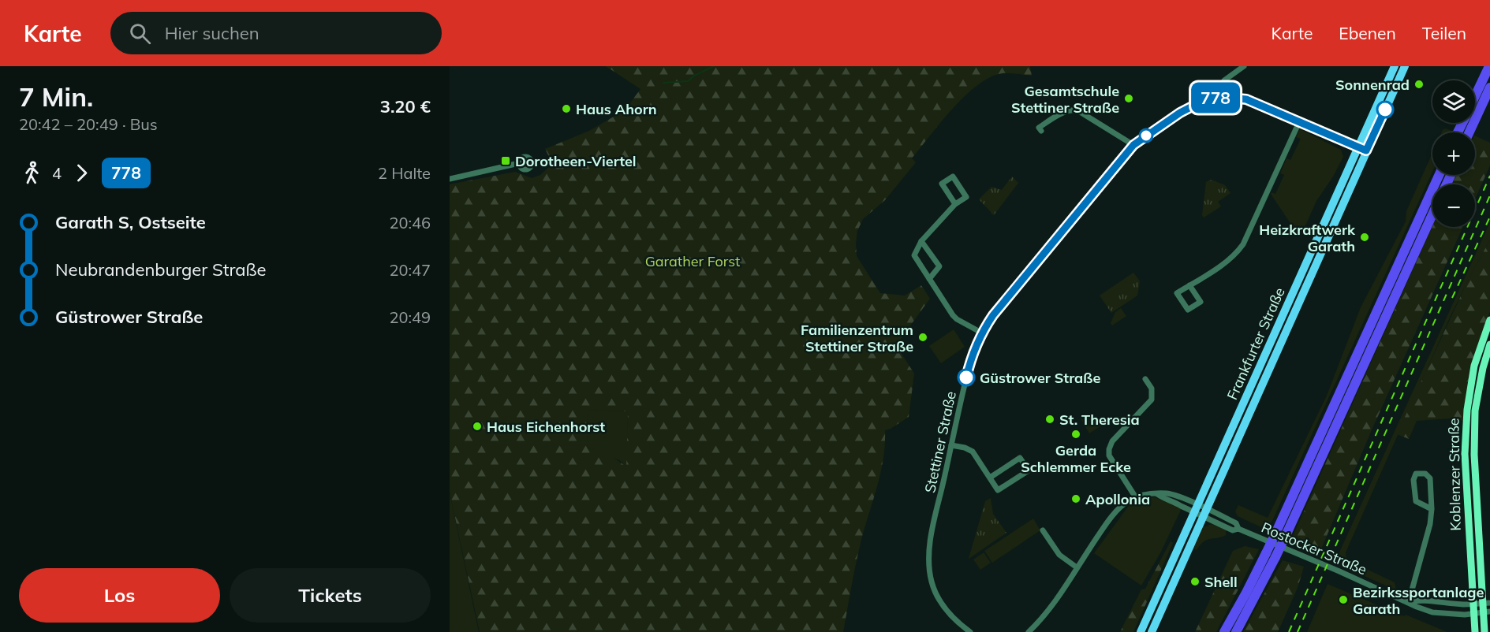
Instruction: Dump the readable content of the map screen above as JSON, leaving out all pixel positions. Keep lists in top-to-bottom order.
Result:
{
  "streets": {
    "main road": ["Frankfurter Straße", "Koblenzer Straße"],
    "street": ["Stettiner Straße", "Rostocker Straße"]
  },
  "crossings": [
    ["Frankfurter Straße", "Stettiner Straße"],
    ["Frankfurter Straße", "Rostocker Straße"],
    ["Koblenzer Straße", "Rostocker Straße"]
  ],
  "parks": ["Garather Forst"],
  "places": {
    "other": [
      "Sonnenrad",
      "Gesamtschule Stettiner Straße",
      "Haus Ahorn",
      "Heizkraftwerk Garath",
      "Familienzentrum Stettiner Straße",
      "Güstrower Straße",
      "St. Theresia",
      "Haus Eichenhorst",
      "Gerda Schlemmer Ecke",
      "Apollonia",
      "Shell",
      "Bezirkssportanlage Garath"
    ],
    "transit": ["Dorotheen-Viertel"]
  },
  "lines": ["bus line 778"],
  "page": {
    "header": "Karte",
    "search": "Hier suchen",
    "nav": ["Karte", "Ebenen", "Teilen"],
    "heading": ["7 Min.", "20:42 – 20:49 · Bus", "3.20 €"],
    "on_map": "778",
    "map_buttons": ["+", "−"],
    "legs": ["4", "778", "2 Halte"],
    "list": [
      {
        "name": "Garath S, Ostseite",
        "value": "20:46"
      },
      {
        "name": "Neubrandenburger Straße",
        "value": "20:47"
      },
      {
        "name": "Güstrower Straße",
        "value": "20:49"
      }
    ],
    "buttons": ["Los", "Tickets"]
  }
}
